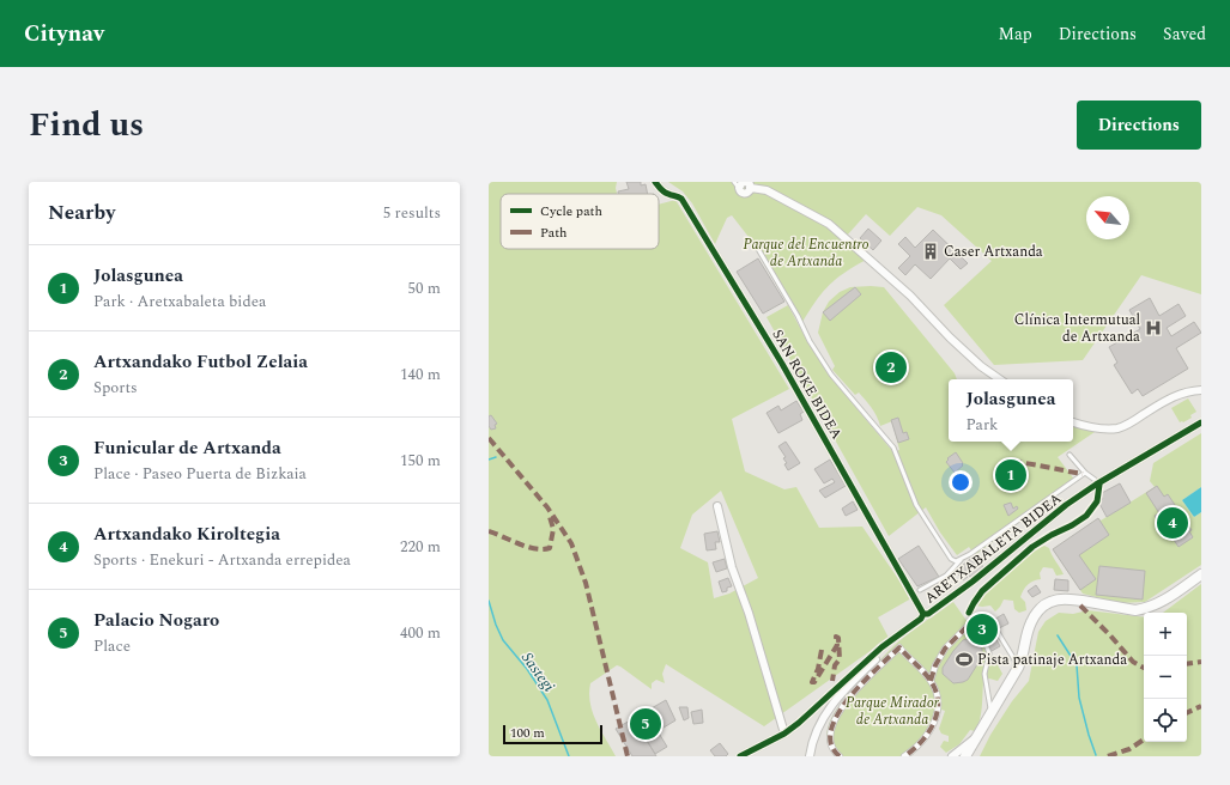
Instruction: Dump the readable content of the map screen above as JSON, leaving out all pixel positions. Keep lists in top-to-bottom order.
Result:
{
  "streets": {
    "street": ["SAN ROKE BIDEA", "ARETXABALETA BIDEA"]
  },
  "crossings": [
    ["SAN ROKE BIDEA", "ARETXABALETA BIDEA"]
  ],
  "water": ["Sastegi"],
  "parks": ["Parque del Encuentro de Artxanda", "Parque Mirador de Artxanda"],
  "places": {
    "building": ["Caser Artxanda"],
    "hospital": ["Clínica Intermutual de Artxanda"],
    "sports": ["Pista patinaje Artxanda"]
  },
  "legend": ["Cycle path", "Path"],
  "scale_bar": "100 m",
  "north": "top left",
  "page": {
    "header": "Citynav",
    "nav": ["Map", "Directions", "Saved"],
    "title": "Find us",
    "buttons": "Directions",
    "heading": ["Nearby", "5 results"],
    "list": [
      {
        "mark": "1",
        "name": "Jolasgunea",
        "note": "Park · Aretxabaleta bidea",
        "value": "50 m"
      },
      {
        "mark": "2",
        "name": "Artxandako Futbol Zelaia",
        "note": "Sports",
        "value": "140 m"
      },
      {
        "mark": "3",
        "name": "Funicular de Artxanda",
        "note": "Place · Paseo Puerta de Bizkaia",
        "value": "150 m"
      },
      {
        "mark": "4",
        "name": "Artxandako Kiroltegia",
        "note": "Sports · Enekuri - Artxanda errepidea",
        "value": "220 m"
      },
      {
        "mark": "5",
        "name": "Palacio Nogaro",
        "note": "Place",
        "value": "400 m"
      }
    ],
    "pins": [
      "2",
      "1",
      "4",
      "3",
      "5"
    ],
    "popup": ["Jolasgunea", "Park"],
    "map_buttons": ["+", "−"],
    "scale": "100 m"
  }
}
